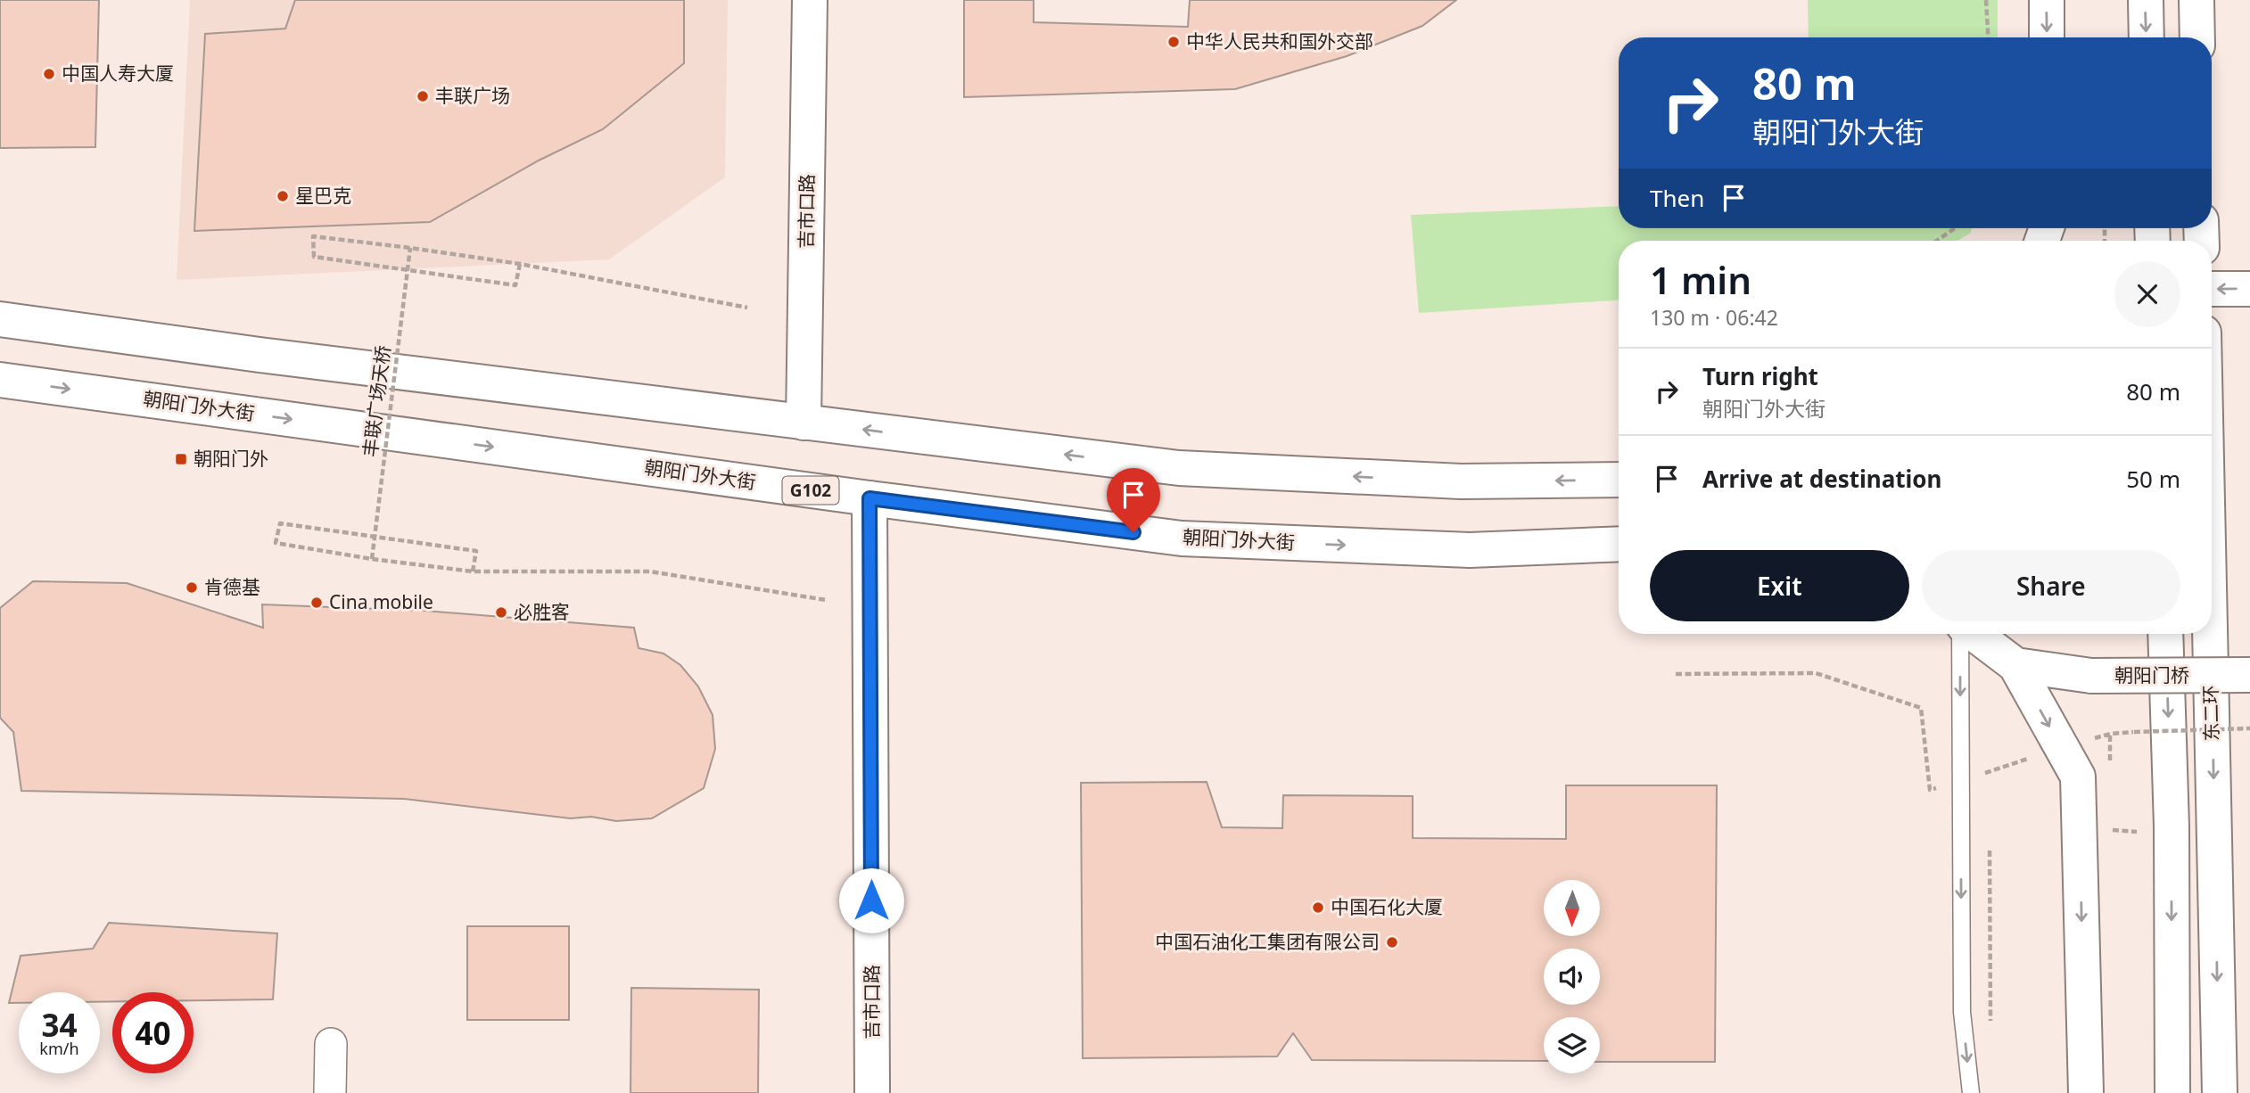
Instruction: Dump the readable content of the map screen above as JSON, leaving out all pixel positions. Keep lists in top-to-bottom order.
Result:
{
  "streets": {
    "main road": [
      "吉市口路",
      "朝阳门外大街",
      "G102",
      "朝阳门桥",
      "东二环"
    ],
    "path": ["丰联广场天桥"]
  },
  "crossings": [
    ["吉市口路", "朝阳门外大街"]
  ],
  "places": {
    "other": [
      "中华人民共和国外交部",
      "中国人寿大厦",
      "丰联广场",
      "星巴克",
      "肯德基",
      "Cina mobile",
      "必胜客",
      "中国石化大厦",
      "中国石油化工集团有限公司"
    ],
    "transit": ["朝阳门外"]
  },
  "north": "bottom",
  "page": {
    "turn": ["80 m", "朝阳门外大街"],
    "then": "Then",
    "heading": ["1 min", "130 m · 06:42"],
    "list": [
      {
        "name": "Turn right",
        "note": "朝阳门外大街",
        "value": "80 m"
      },
      {
        "name": "Arrive at destination",
        "value": "50 m"
      }
    ],
    "buttons": ["Exit", "Share"],
    "speed": "34 km/h",
    "limit": "40"
  }
}
